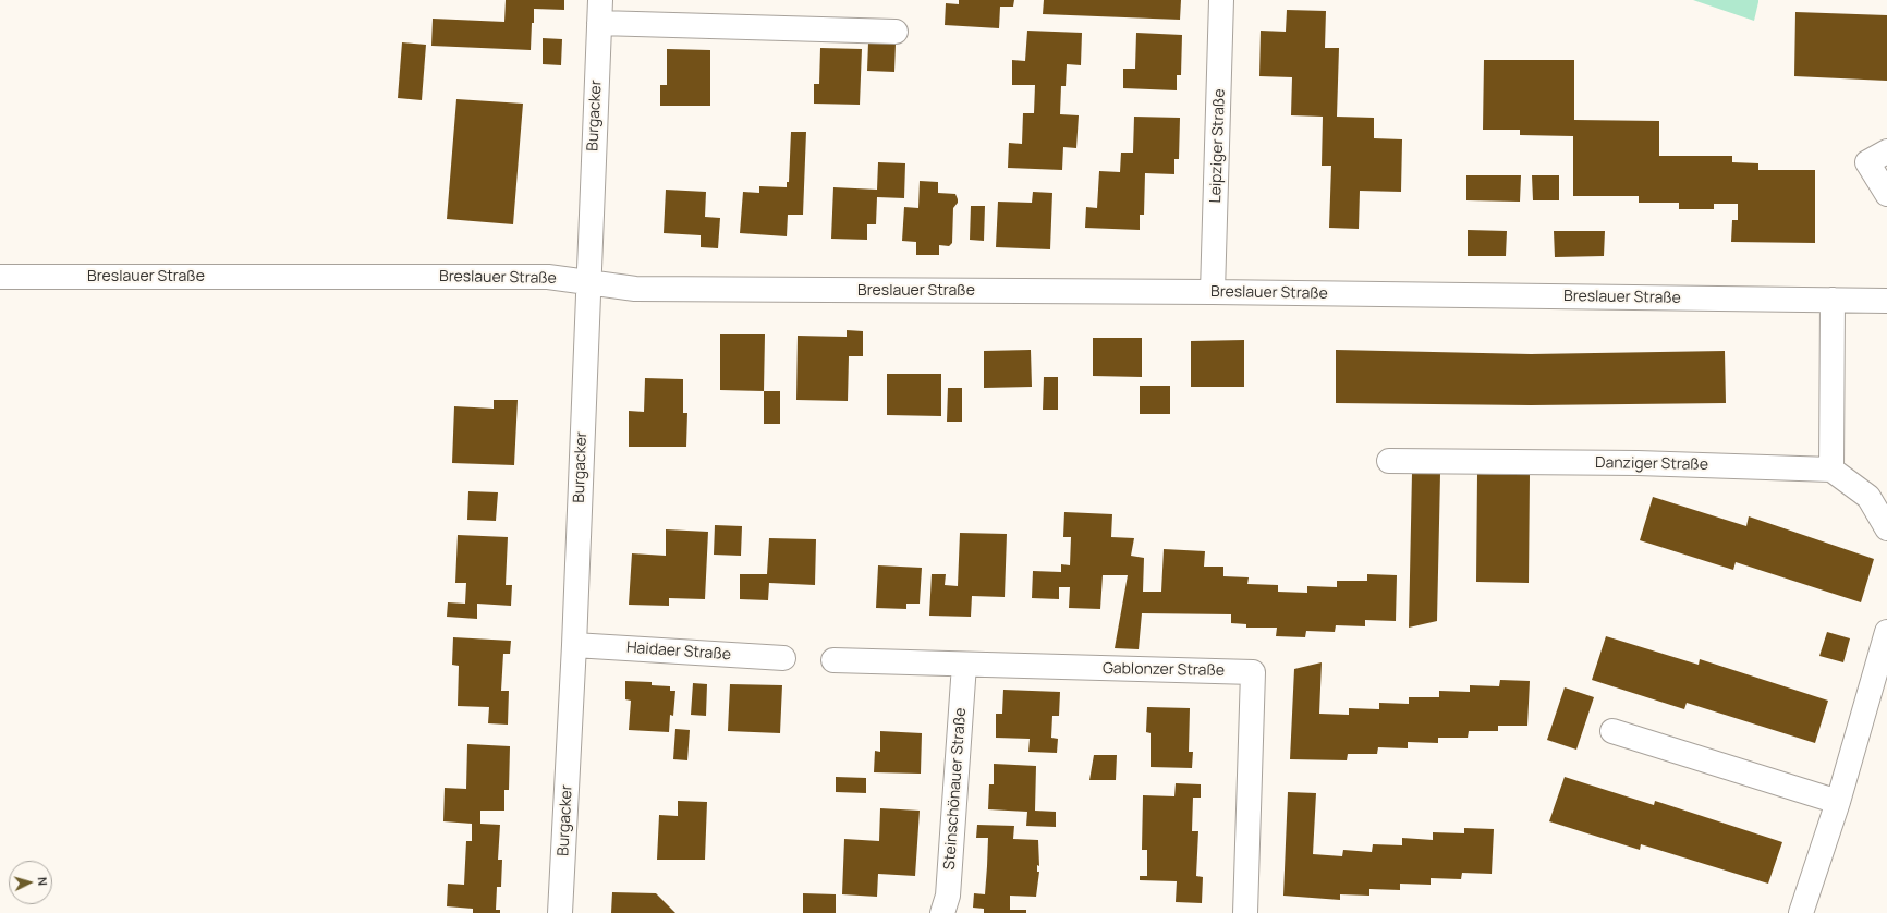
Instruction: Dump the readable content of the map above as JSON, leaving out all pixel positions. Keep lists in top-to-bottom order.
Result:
{
  "streets": {
    "street": [
      "Burgacker",
      "Leipziger Straße",
      "Breslauer Straße",
      "Danziger Straße",
      "Haidaer Straße",
      "Gablonzer Straße",
      "Steinschönauer Straße"
    ]
  },
  "crossings": [
    ["Burgacker", "Breslauer Straße"],
    ["Burgacker", "Haidaer Straße"],
    ["Leipziger Straße", "Breslauer Straße"],
    ["Gablonzer Straße", "Steinschönauer Straße"]
  ],
  "north": "right"
}
